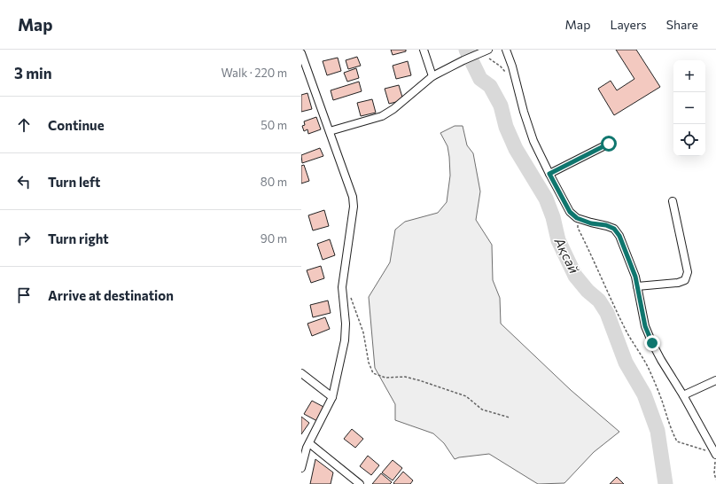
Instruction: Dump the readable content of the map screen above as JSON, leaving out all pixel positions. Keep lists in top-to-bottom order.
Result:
{
  "water": ["Ақсай"],
  "page": {
    "header": "Map",
    "nav": ["Map", "Layers", "Share"],
    "heading": ["3 min", "Walk · 220 m"],
    "map_buttons": ["+", "−"],
    "list": [
      ["Continue", "50 m"],
      ["Turn left", "80 m"],
      ["Turn right", "90 m"],
      "Arrive at destination"
    ]
  }
}
